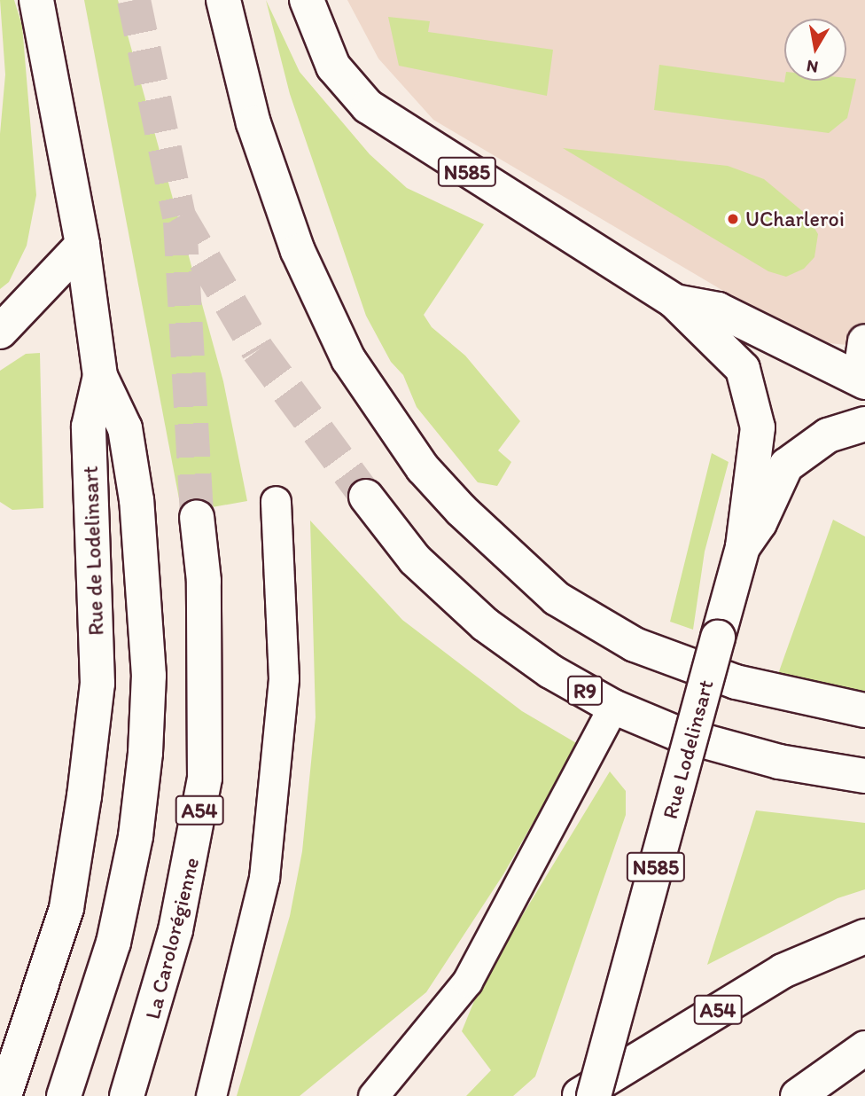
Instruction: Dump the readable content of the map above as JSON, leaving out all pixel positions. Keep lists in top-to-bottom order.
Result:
{
  "streets": {
    "main road": [
      "N585",
      "Rue de Lodelinsart",
      "R9",
      "Rue Lodelinsart",
      "A54",
      "La Carolorégienne"
    ]
  },
  "crossings": [
    ["N585", "Rue Lodelinsart"]
  ],
  "places": ["UCharleroi"],
  "north": "bottom"
}
